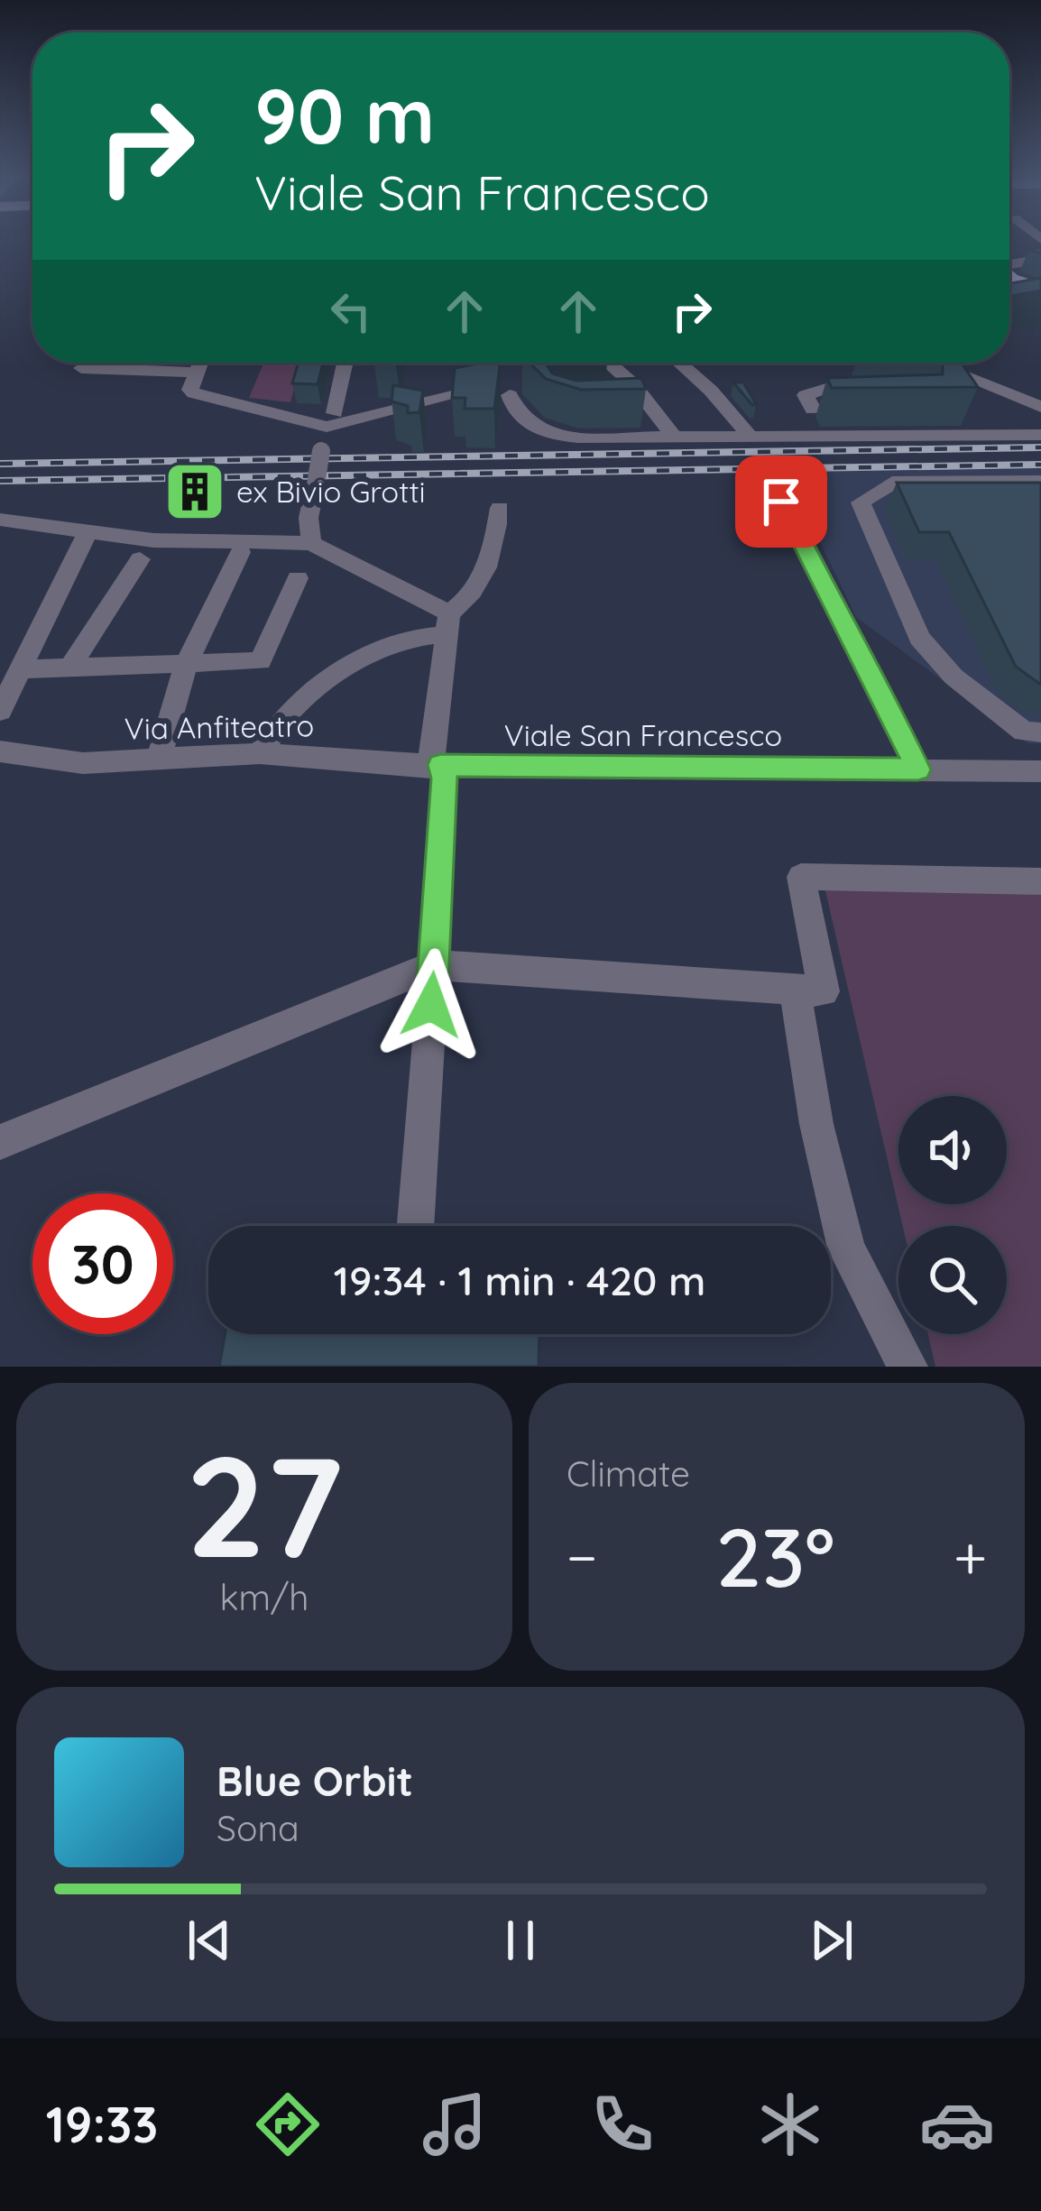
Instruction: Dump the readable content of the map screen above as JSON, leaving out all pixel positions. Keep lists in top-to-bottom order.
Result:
{
  "streets": {
    "street": ["Via Anfiteatro", "Viale San Francesco"]
  },
  "crossings": [
    ["Via Anfiteatro", "Viale San Francesco"]
  ],
  "places": {
    "building": ["ex Bivio Grotti"]
  },
  "page": {
    "turn": ["90 m", "Viale San Francesco"],
    "limit": "30",
    "trip": "19:34 · 1 min · 420 m",
    "tile": [
      ["27", "km/h"],
      "Climate"
    ],
    "heat": ["−", "23°", "+"],
    "song": ["Blue Orbit", "Sona"],
    "tabs": "19:33"
  }
}
